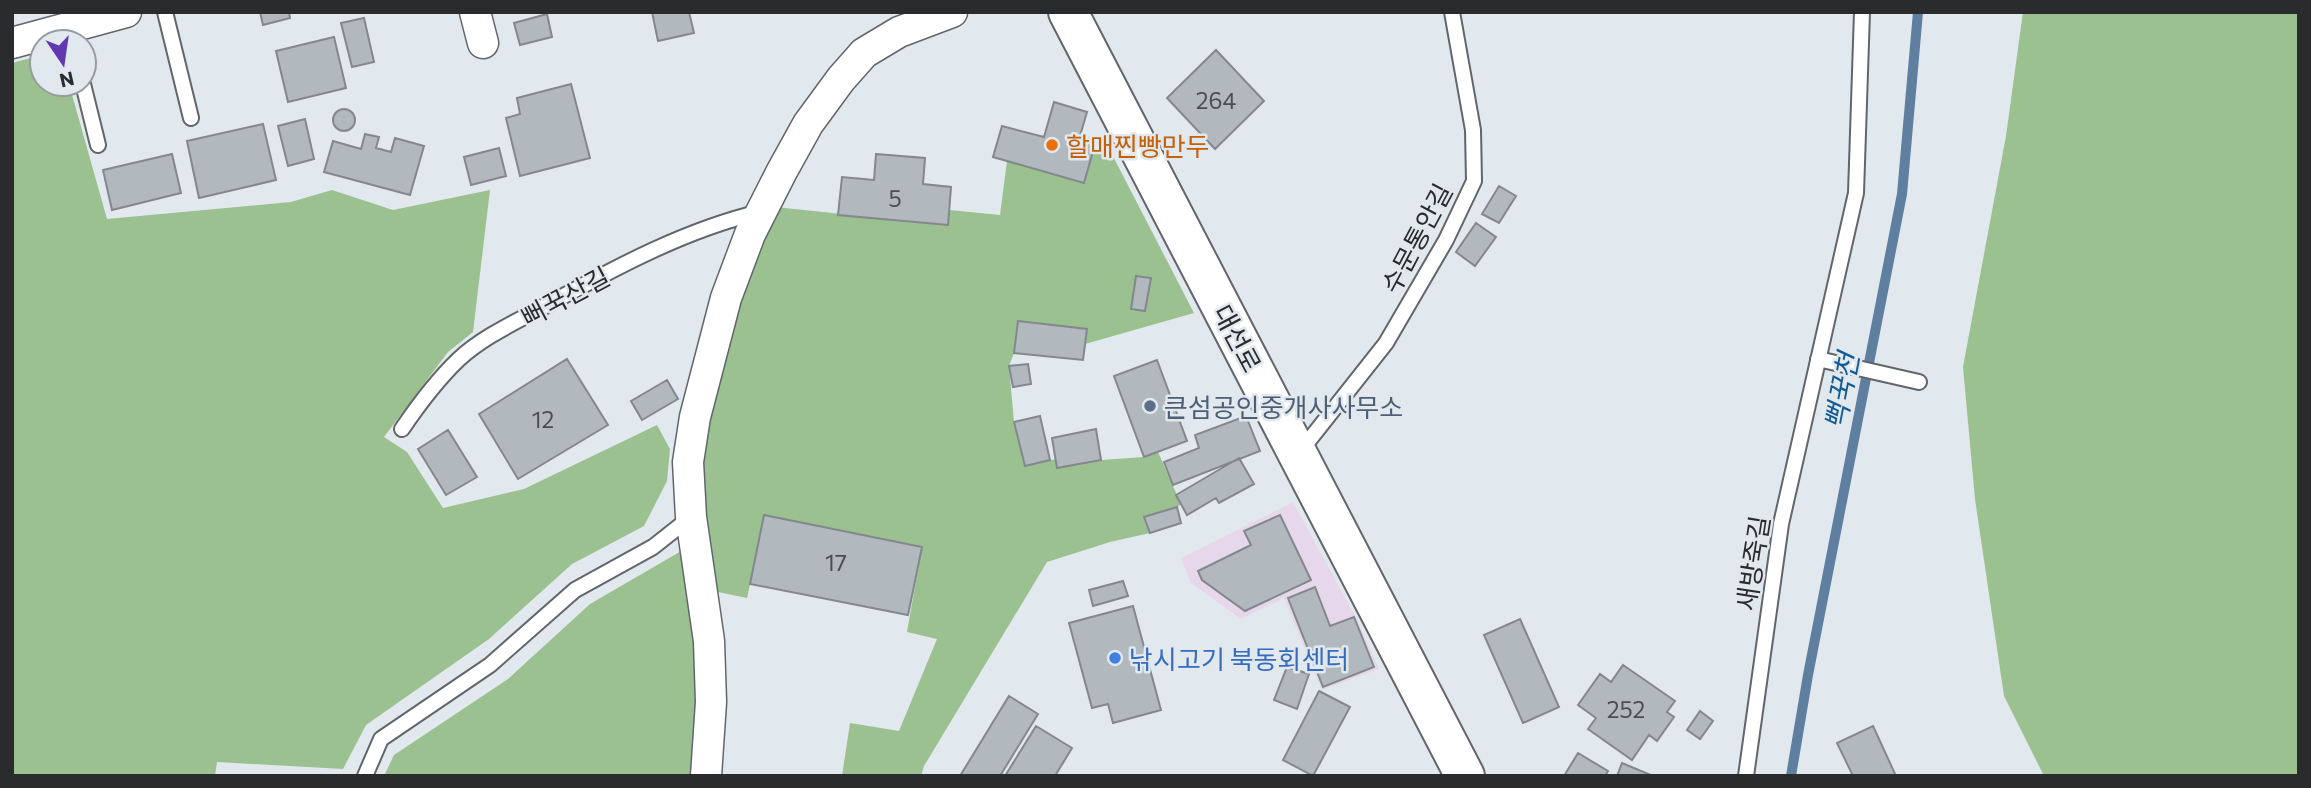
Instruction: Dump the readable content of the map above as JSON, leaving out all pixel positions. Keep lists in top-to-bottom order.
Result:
{
  "streets": {
    "street": ["대선로"],
    "lane": ["수문통안길", "뻐꾹산길", "새방죽길"]
  },
  "crossings": [
    ["수문통안길", "대선로"]
  ],
  "water": ["뻑꾹천"],
  "places": ["할매찐빵만두", "큰섬공인중개사사무소", "낚시고기 북동회센터"],
  "house_numbers": [
    "264",
    "5",
    "12",
    "17",
    "252"
  ],
  "north": "bottom"
}
